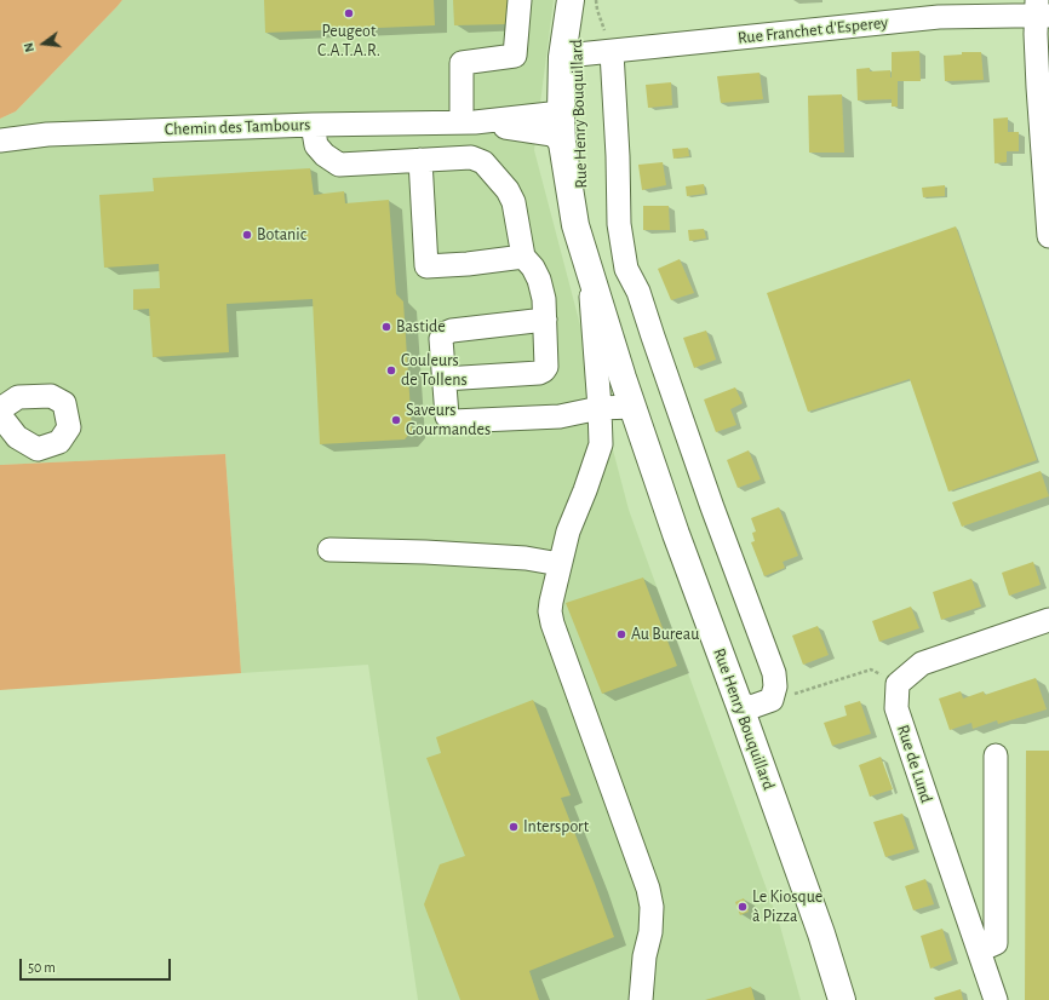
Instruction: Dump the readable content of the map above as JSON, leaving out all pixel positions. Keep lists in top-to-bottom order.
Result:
{
  "streets": {
    "main road": ["Rue Henry Bouquillard"],
    "street": ["Rue Franchet d'Esperey", "Chemin des Tambours", "Rue de Lund"]
  },
  "crossings": [
    ["Rue Franchet d'Esperey", "Rue Henry Bouquillard"],
    ["Rue Henry Bouquillard", "Chemin des Tambours"]
  ],
  "places": [
    "Peugeot C.A.T.A.R.",
    "Botanic",
    "Bastide",
    "Couleurs de Tollens",
    "Saveurs Gourmandes",
    "Au Bureau",
    "Intersport",
    "Le Kiosque à Pizza"
  ],
  "scale_bar": "50 m",
  "north": "left"
}
